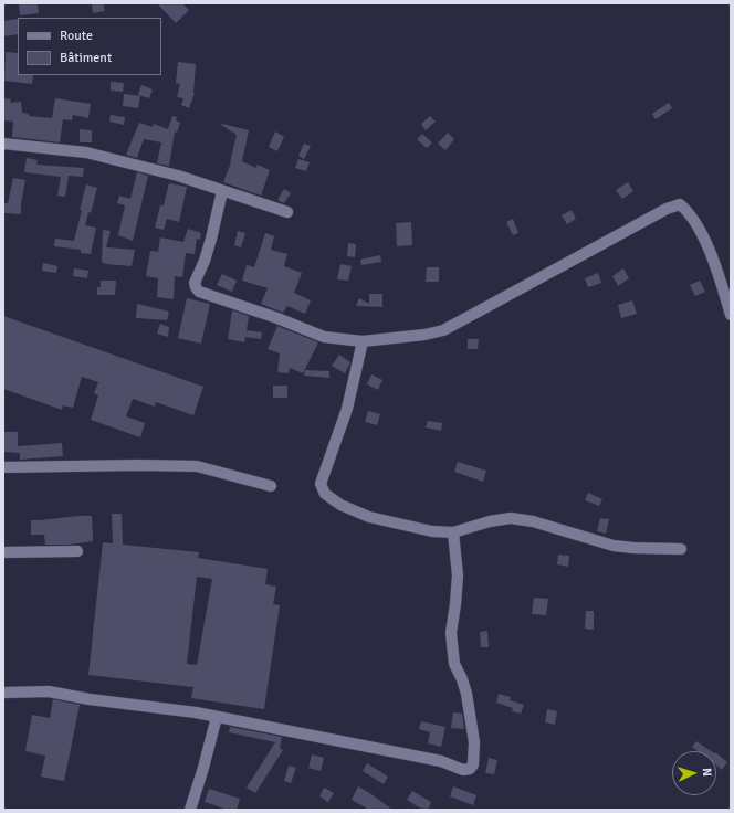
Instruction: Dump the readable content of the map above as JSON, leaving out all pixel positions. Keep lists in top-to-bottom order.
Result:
{
  "legend": ["Route", "Bâtiment"],
  "north": "right"
}
